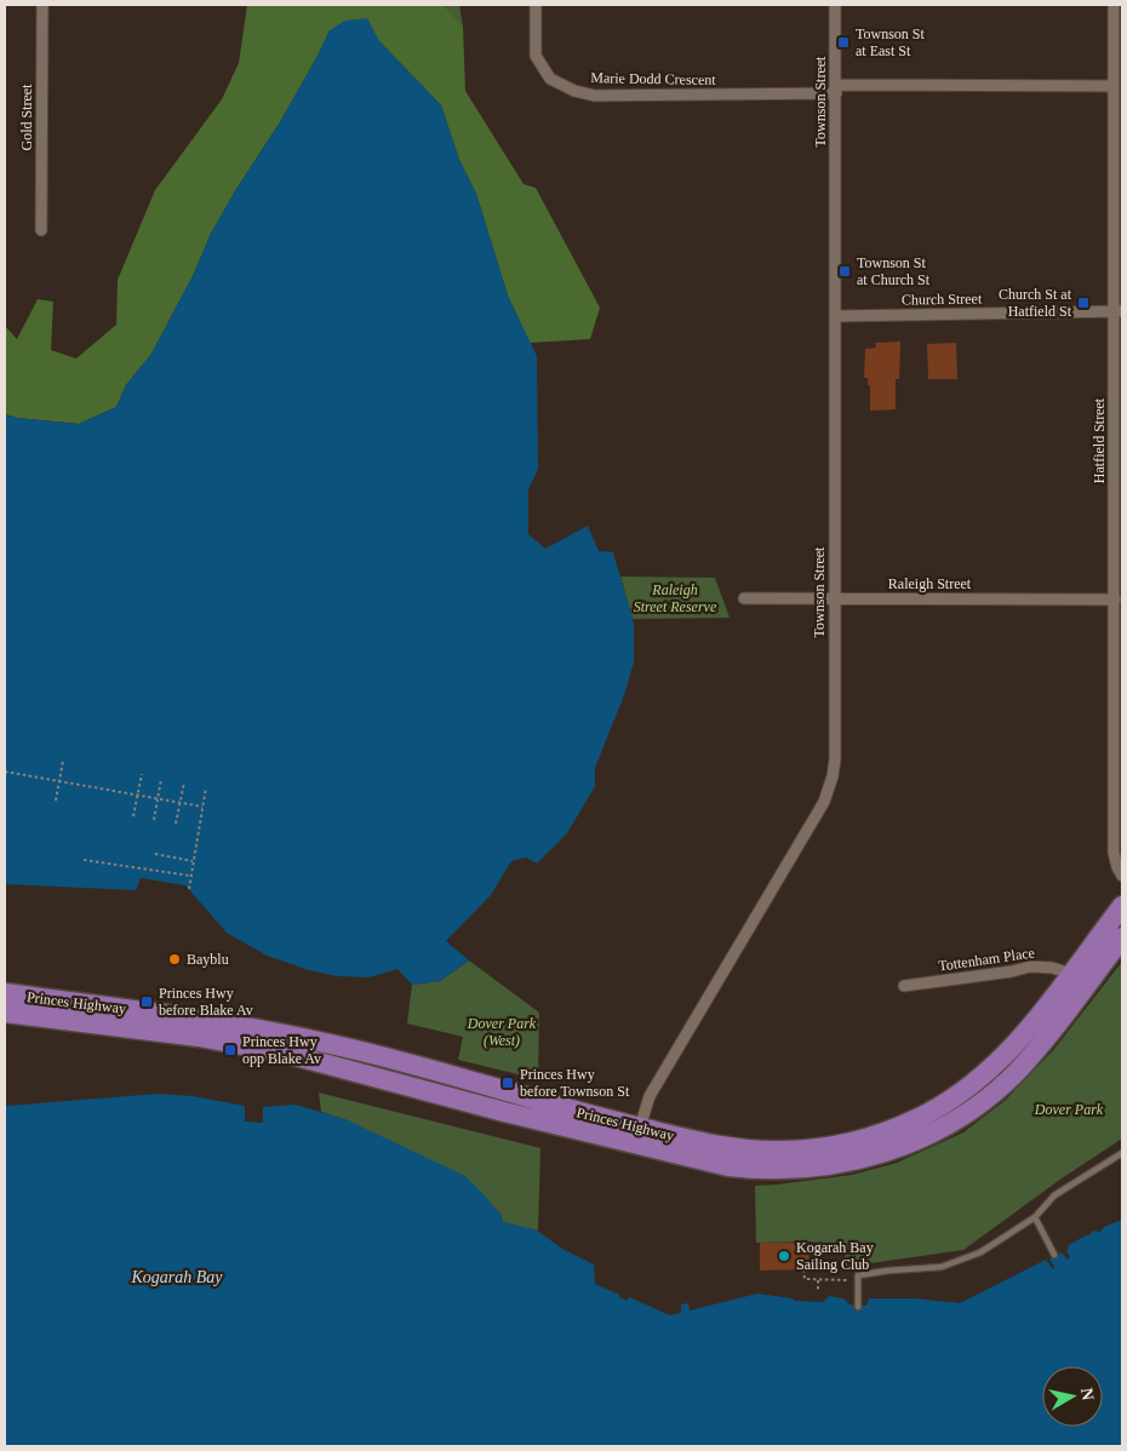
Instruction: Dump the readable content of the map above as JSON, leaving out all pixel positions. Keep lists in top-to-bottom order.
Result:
{
  "streets": {
    "highway": ["Princes Highway"],
    "street": [
      "Marie Dodd Crescent",
      "Townson Street",
      "Gold Street",
      "Church Street",
      "Hatfield Street",
      "Raleigh Street",
      "Tottenham Place"
    ]
  },
  "crossings": [
    ["Marie Dodd Crescent", "Townson Street"],
    ["Marie Dodd Crescent", "Hatfield Street"],
    ["Townson Street", "Church Street"],
    ["Townson Street", "Raleigh Street"],
    ["Townson Street", "Princes Highway"],
    ["Church Street", "Hatfield Street"],
    ["Hatfield Street", "Raleigh Street"],
    ["Tottenham Place", "Princes Highway"]
  ],
  "water": ["Kogarah Bay"],
  "parks": ["Raleigh Street Reserve", "Dover Park (West)", "Dover Park"],
  "places": {
    "transit": [
      "Townson St at East St",
      "Townson St at Church St",
      "Church St at Hatfield St",
      "Princes Hwy before Blake Av",
      "Princes Hwy opp Blake Av",
      "Princes Hwy before Townson St"
    ],
    "other": ["Bayblu", "Kogarah Bay Sailing Club"]
  },
  "north": "right"
}
